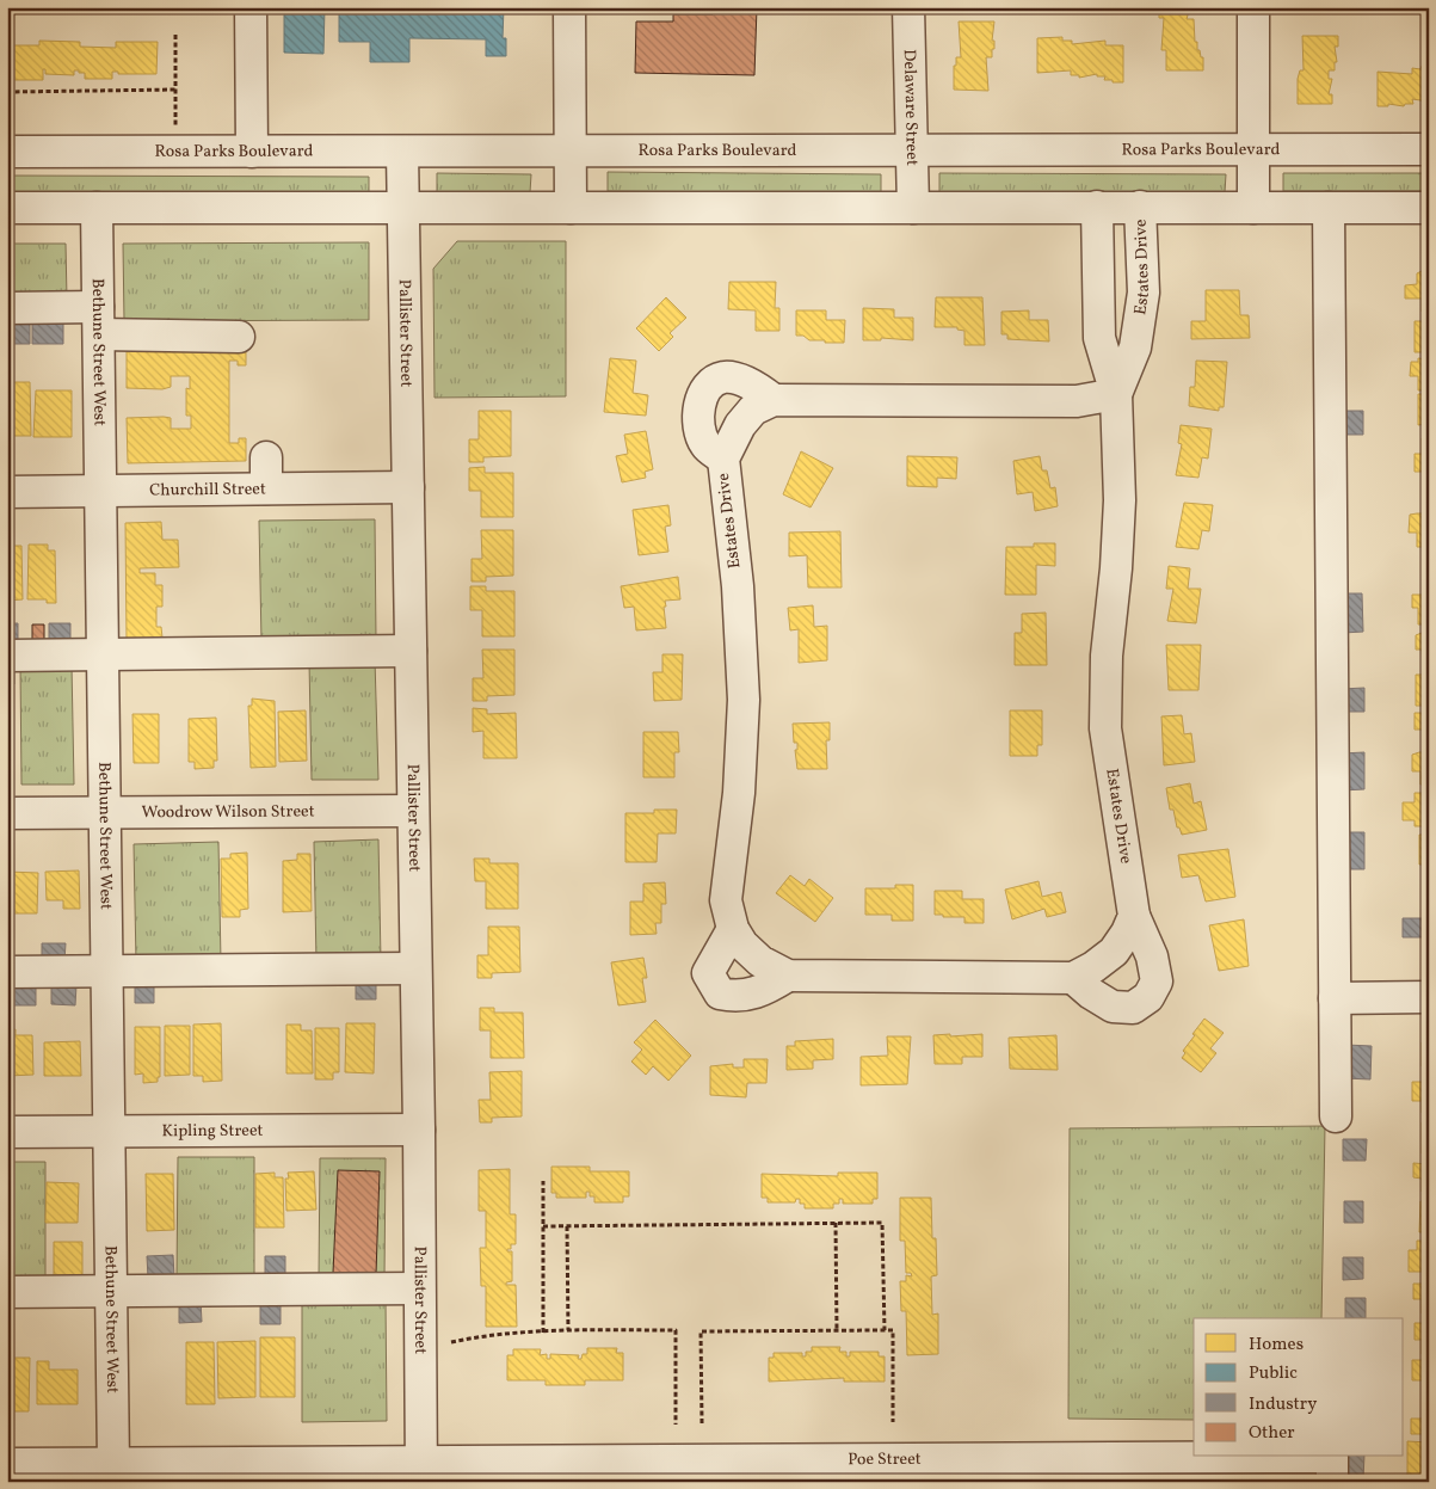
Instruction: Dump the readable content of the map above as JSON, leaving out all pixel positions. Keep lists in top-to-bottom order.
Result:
{
  "streets": {
    "street": [
      "Delaware Street",
      "Rosa Parks Boulevard",
      "Estates Drive",
      "Pallister Street",
      "Bethune Street West",
      "Churchill Street",
      "Woodrow Wilson Street",
      "Kipling Street",
      "Poe Street"
    ]
  },
  "crossings": [
    ["Delaware Street", "Rosa Parks Boulevard"],
    ["Rosa Parks Boulevard", "Pallister Street"],
    ["Pallister Street", "Churchill Street"],
    ["Pallister Street", "Woodrow Wilson Street"],
    ["Pallister Street", "Kipling Street"],
    ["Pallister Street", "Poe Street"],
    ["Bethune Street West", "Churchill Street"],
    ["Bethune Street West", "Woodrow Wilson Street"],
    ["Bethune Street West", "Kipling Street"],
    ["Bethune Street West", "Poe Street"]
  ],
  "legend": [
    "Homes",
    "Public",
    "Industry",
    "Other"
  ]
}
